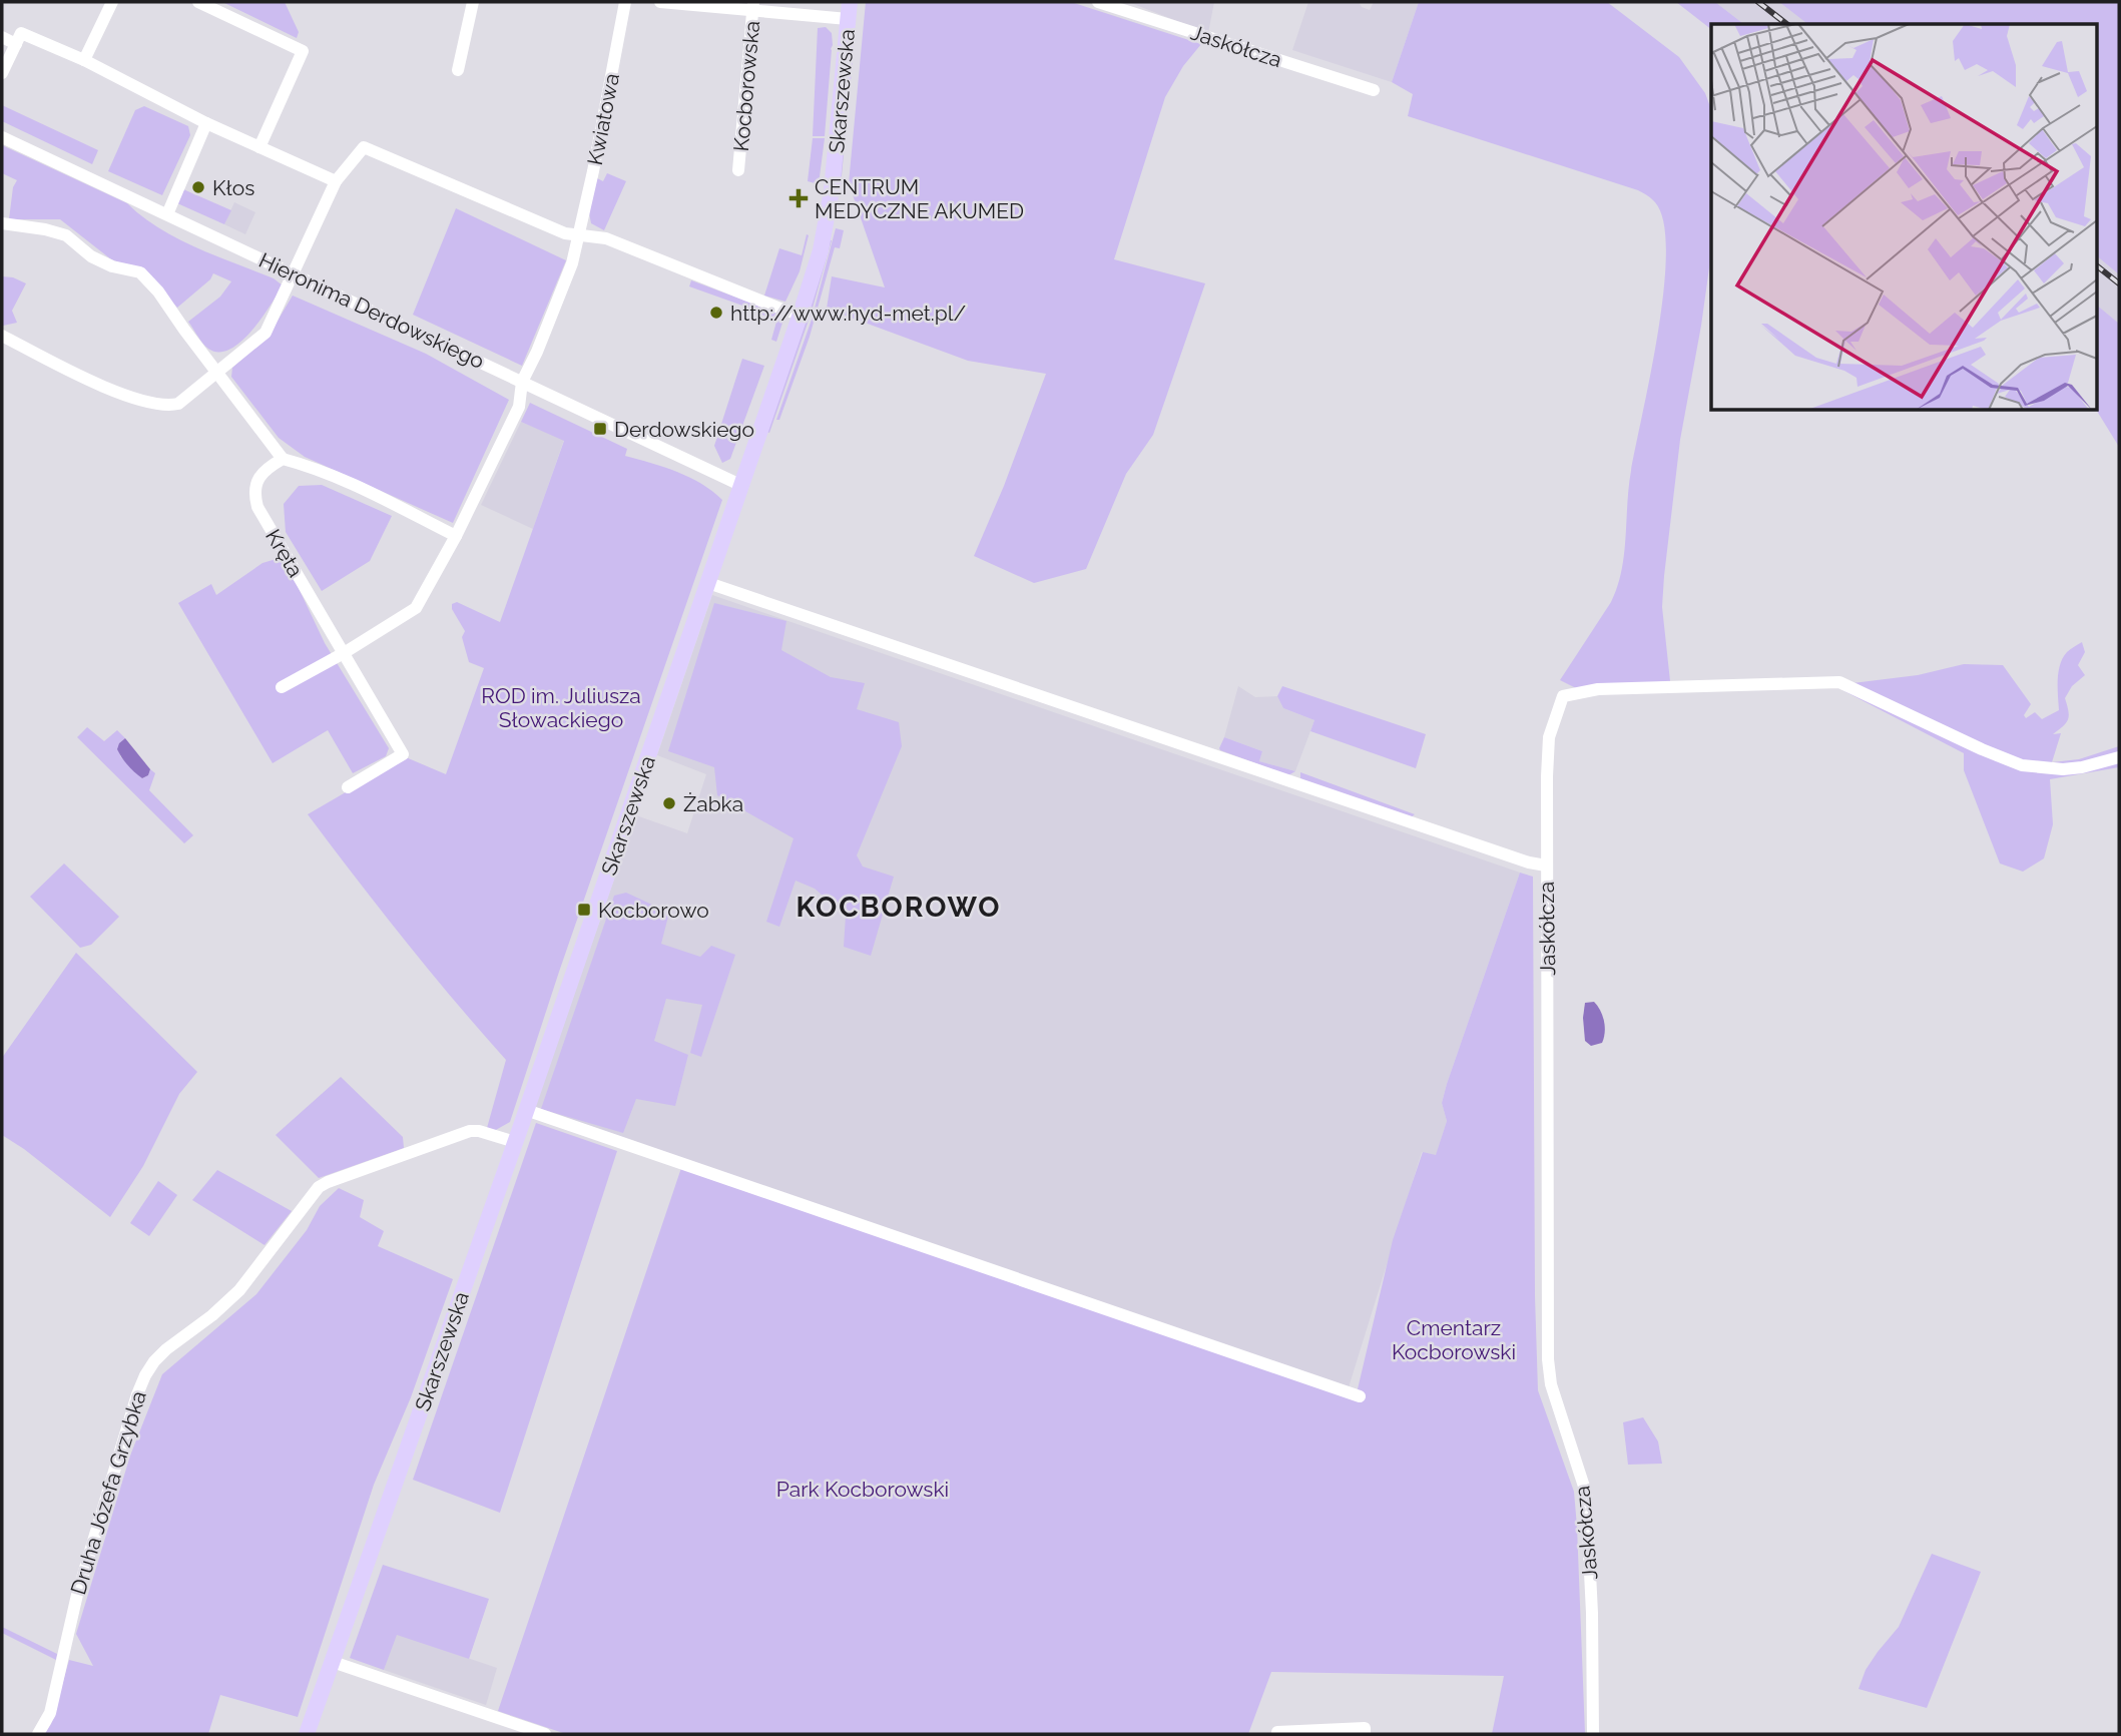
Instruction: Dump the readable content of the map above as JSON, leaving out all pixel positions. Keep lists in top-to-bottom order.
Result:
{
  "streets": {
    "main road": ["Skarszewska"],
    "street": [
      "Jaskółcza",
      "Kocborowska",
      "Kwiatowa",
      "Hieronima Derdowskiego",
      "Kręta",
      "Druha Józefa Grzybka"
    ]
  },
  "crossings": [
    ["Skarszewska", "Hieronima Derdowskiego"],
    ["Skarszewska", "Druha Józefa Grzybka"],
    ["Kwiatowa", "Hieronima Derdowskiego"]
  ],
  "districts": ["KOCBOROWO"],
  "parks": ["ROD im. Juliusza Słowackiego", "Cmentarz Kocborowski", "Park Kocborowski"],
  "places": {
    "other": ["Kłos", "http://www.hyd-met.pl/", "Żabka"],
    "health": ["CENTRUM MEDYCZNE AKUMED"],
    "transit": ["Derdowskiego", "Kocborowo"]
  }
}
